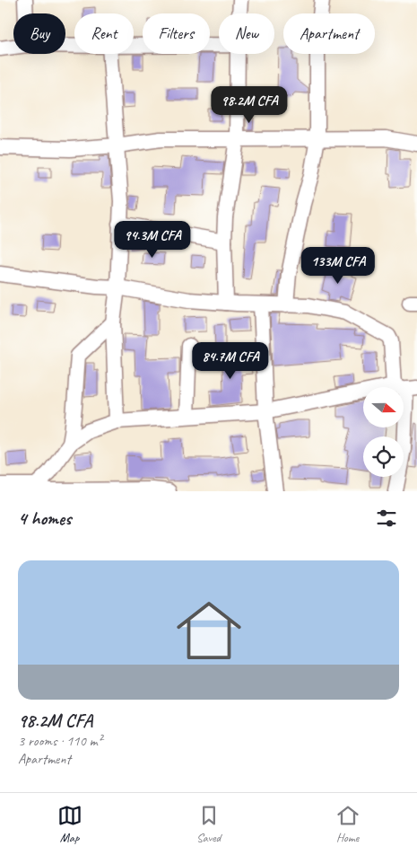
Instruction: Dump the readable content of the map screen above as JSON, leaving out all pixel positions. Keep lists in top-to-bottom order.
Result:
{
  "north": "right",
  "page": {
    "chip": [
      "Buy",
      "Rent",
      "Filters",
      "New",
      "Apartment"
    ],
    "price": [
      "98.2M CFA",
      "94.3M CFA",
      "133M CFA",
      "84.7M CFA"
    ],
    "heading": "4 homes",
    "list": [
      {
        "name": "98.2M CFA",
        "note": "3 rooms · 110 m² · Apartment"
      }
    ],
    "tabs": ["Map", "Saved", "Home"]
  }
}
